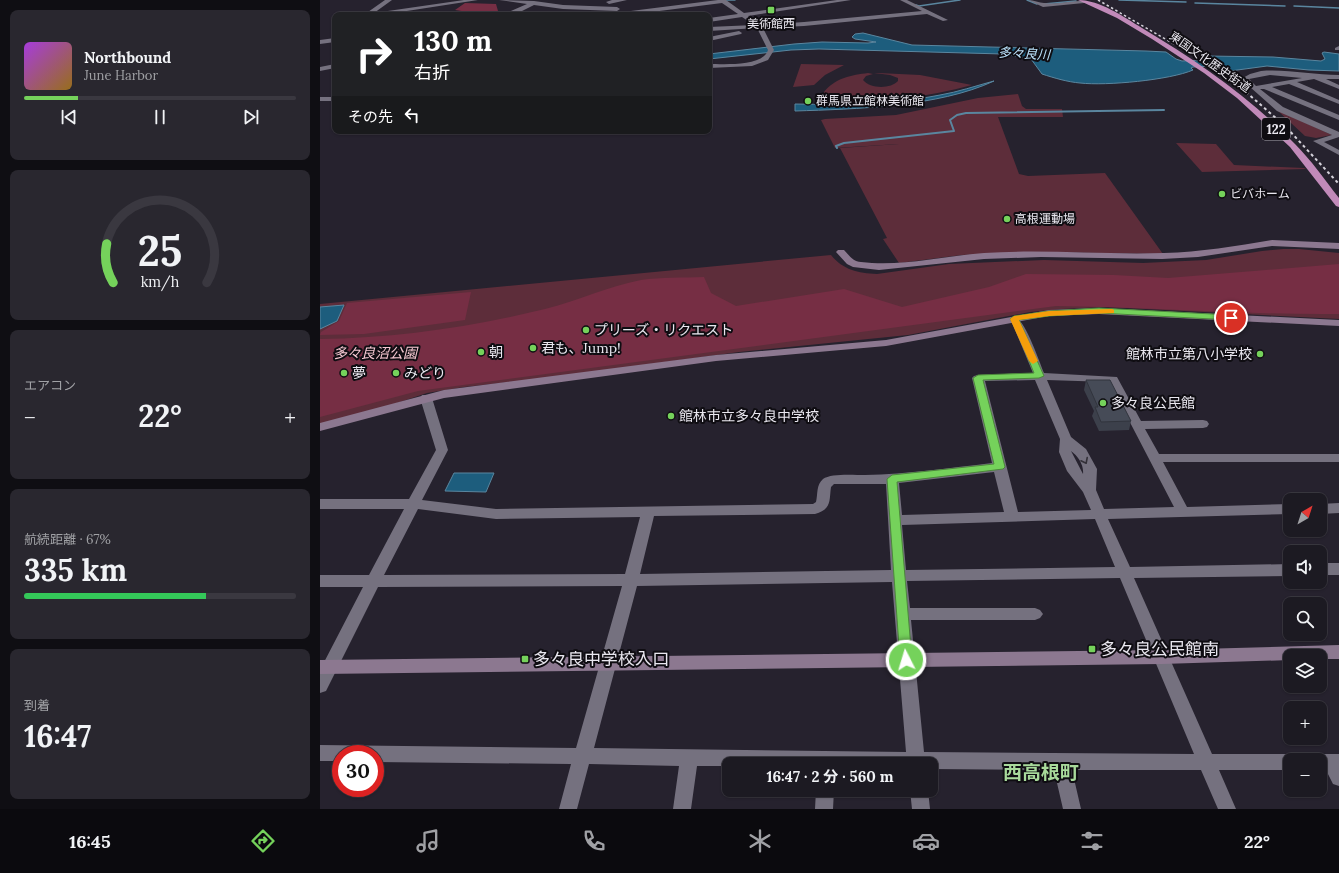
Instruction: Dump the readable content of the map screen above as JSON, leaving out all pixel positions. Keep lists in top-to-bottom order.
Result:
{
  "streets": {
    "highway": ["東国文化歴史街道", "122"]
  },
  "districts": ["西高根町"],
  "water": ["多々良川"],
  "parks": ["多々良沼公園"],
  "places": {
    "transit": ["美術館西", "多々良公民館南", "多々良中学校入口"],
    "other": [
      "群馬県立館林美術館",
      "ビバホーム",
      "高根運動場",
      "プリーズ・リクエスト",
      "君も、Jump!",
      "朝",
      "館林市立第八小学校",
      "夢",
      "みどり",
      "多々良公民館",
      "館林市立多々良中学校"
    ]
  },
  "north": "top right",
  "page": {
    "turn": ["130 m", "右折"],
    "song": ["Northbound", "June Harbor"],
    "then": "その先",
    "tile": [
      "エアコン",
      ["航続距離 · 67%", "335 km"],
      ["到着", "16:47"]
    ],
    "heat": ["−", "22°", "+"],
    "map_buttons": ["+", "−"],
    "limit": "30",
    "trip": "16:47 · 2 分 · 560 m",
    "tabs": ["16:45", "22°"],
    "gauge": ["25", "km/h"]
  }
}
